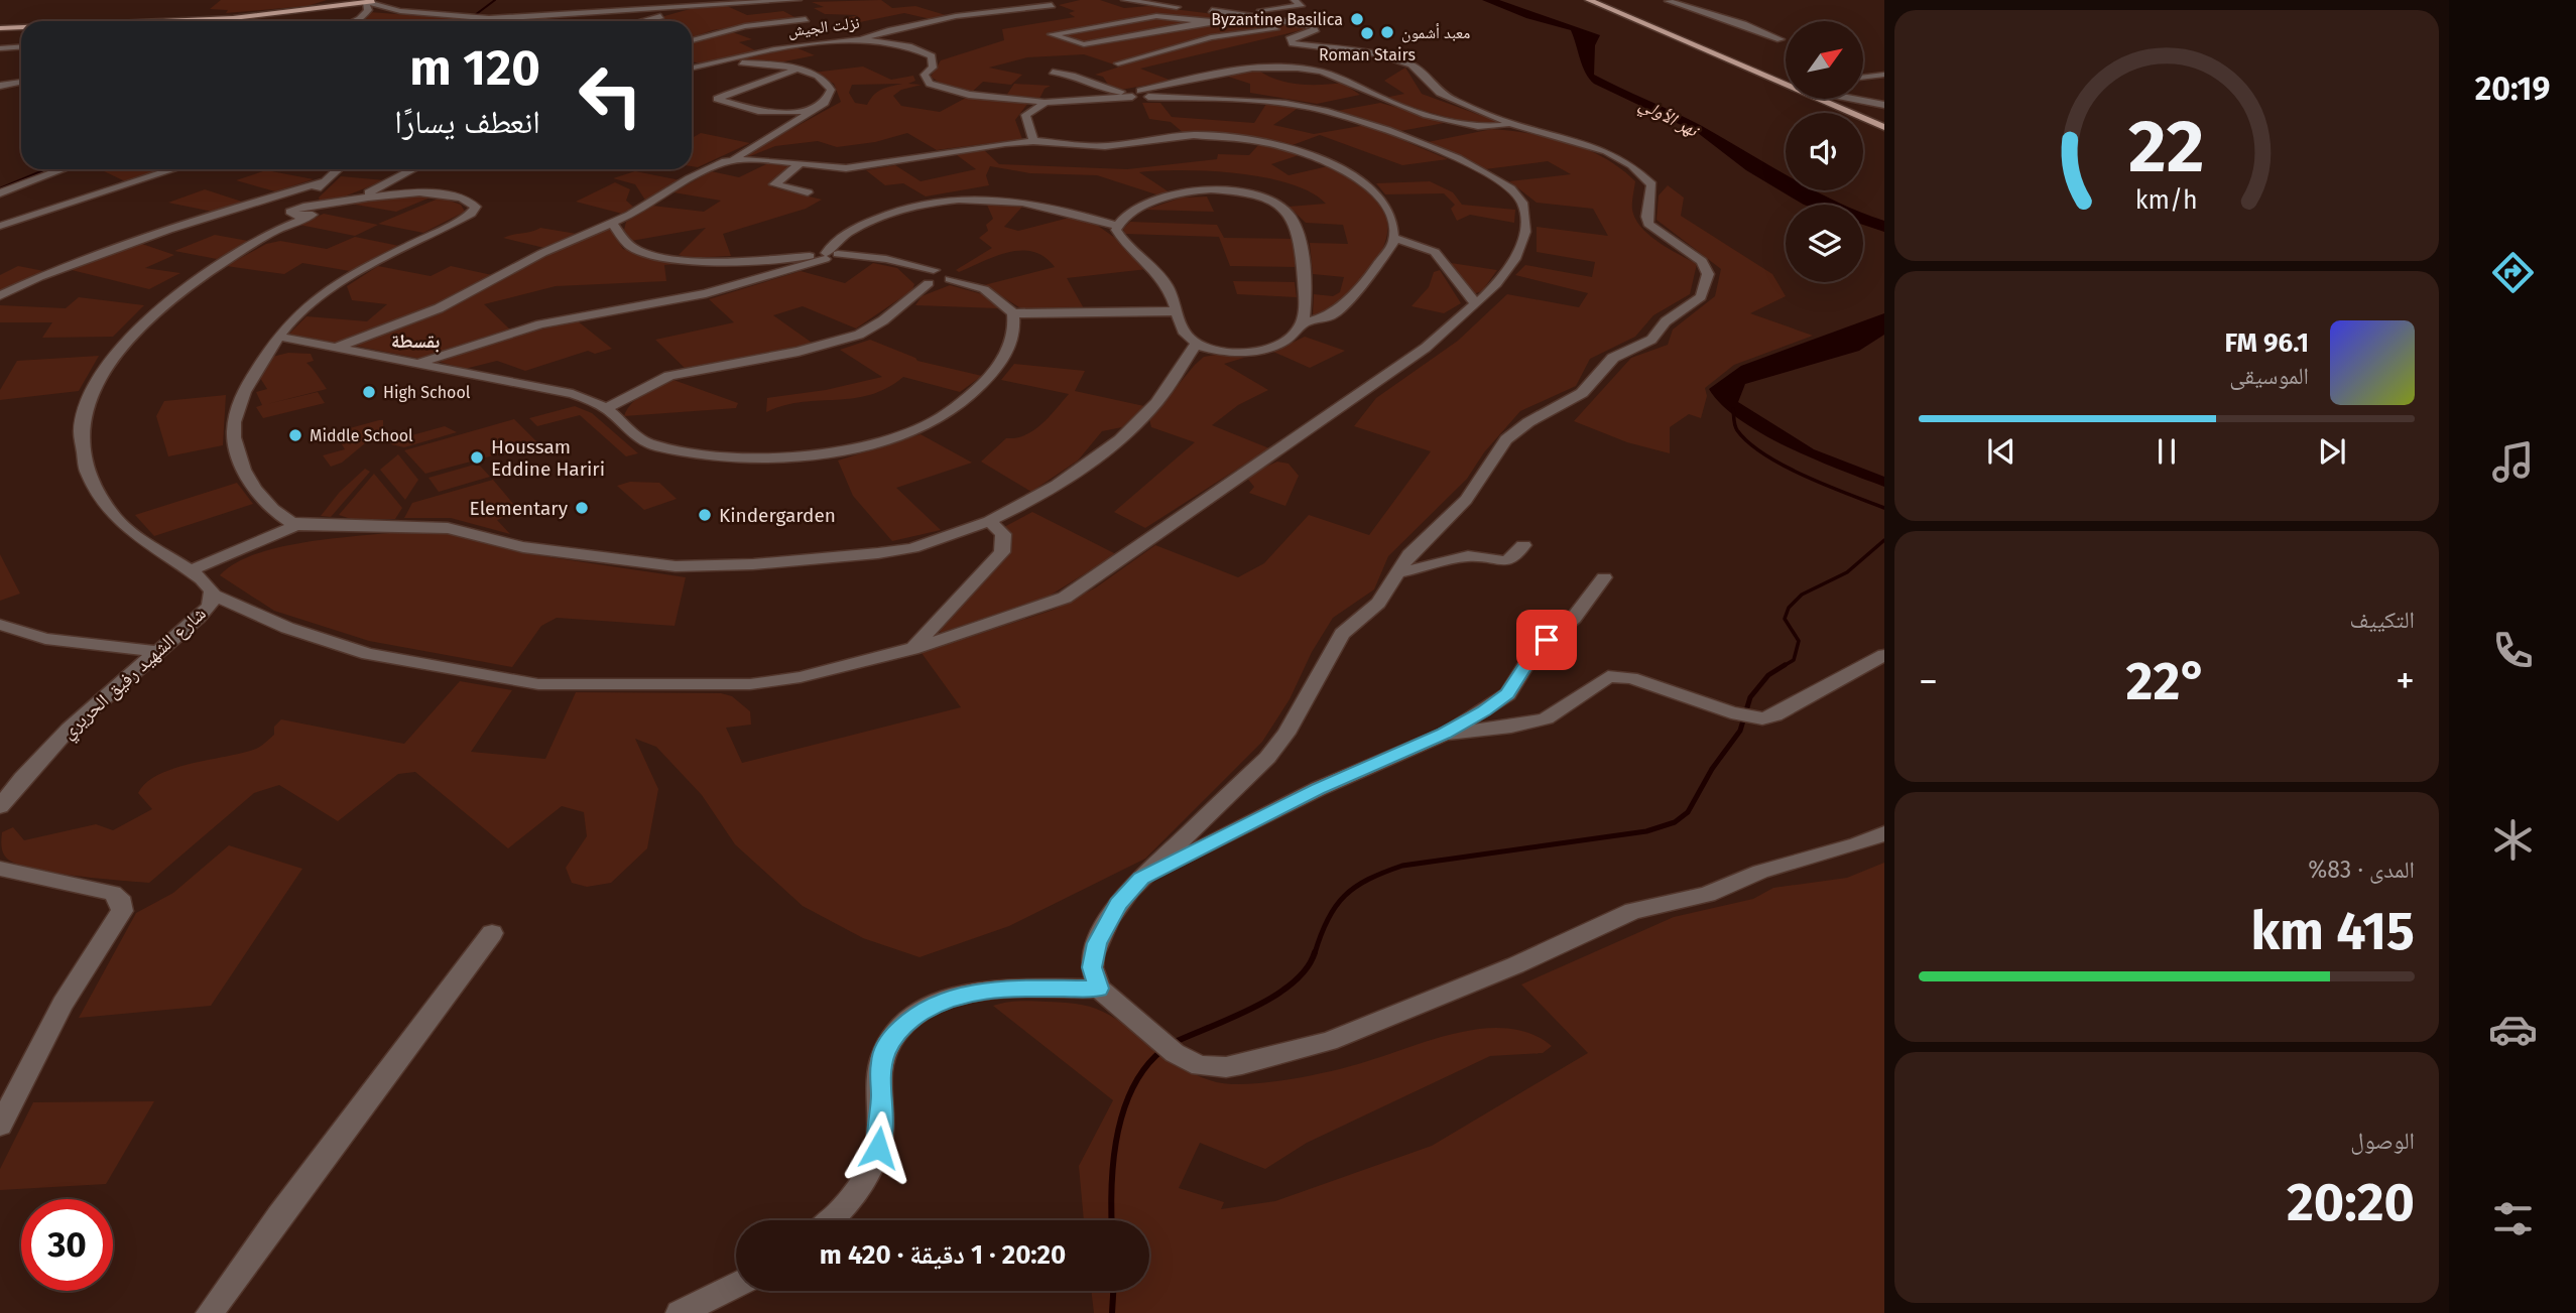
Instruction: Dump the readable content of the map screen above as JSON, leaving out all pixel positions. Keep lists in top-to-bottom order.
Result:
{
  "streets": {
    "street": ["نزلت الجيش", "شارع الشهيد رفيق الحريري"]
  },
  "districts": ["بقسطة"],
  "water": ["نهر الأولي"],
  "places": [
    "Byzantine Basilica",
    "معبد أشمون",
    "Roman Stairs",
    "High School",
    "Middle School",
    "Houssam Eddine Hariri",
    "Elementary",
    "Kindergarden"
  ],
  "north": "top right",
  "page": {
    "tabs": "20:19",
    "turn": ["120 m", "انعطف يسارًا"],
    "song": ["96.1 FM", "الموسيقى"],
    "tile": [
      "التكييف",
      ["المدى · 83%", "415 km"],
      ["الوصول", "20:20"]
    ],
    "heat": ["−", "22°", "+"],
    "limit": "30",
    "trip": "20:20 · 1 دقيقة · 420 m",
    "gauge": ["22", "km/h"]
  }
}
